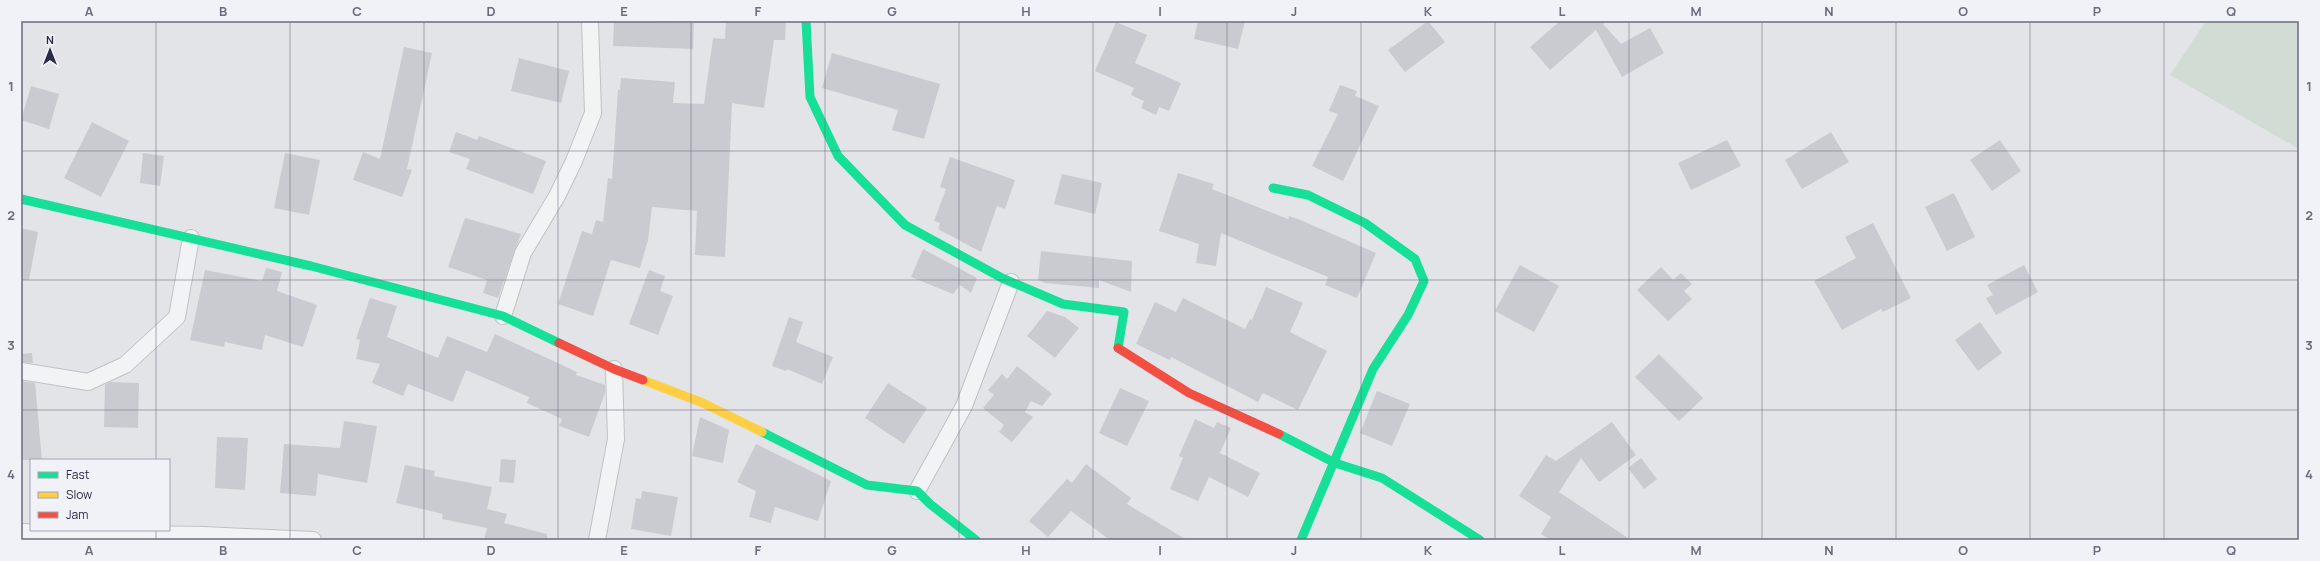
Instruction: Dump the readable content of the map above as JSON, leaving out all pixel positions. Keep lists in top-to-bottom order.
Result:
{
  "legend": ["Fast", "Slow", "Jam"],
  "north": "top",
  "grid": {
    "columns": [
      "A",
      "B",
      "C",
      "D",
      "E",
      "F",
      "G",
      "H",
      "I",
      "J",
      "K",
      "L",
      "M",
      "N",
      "O",
      "P",
      "Q"
    ],
    "rows": [
      "1",
      "2",
      "3",
      "4"
    ]
  }
}
